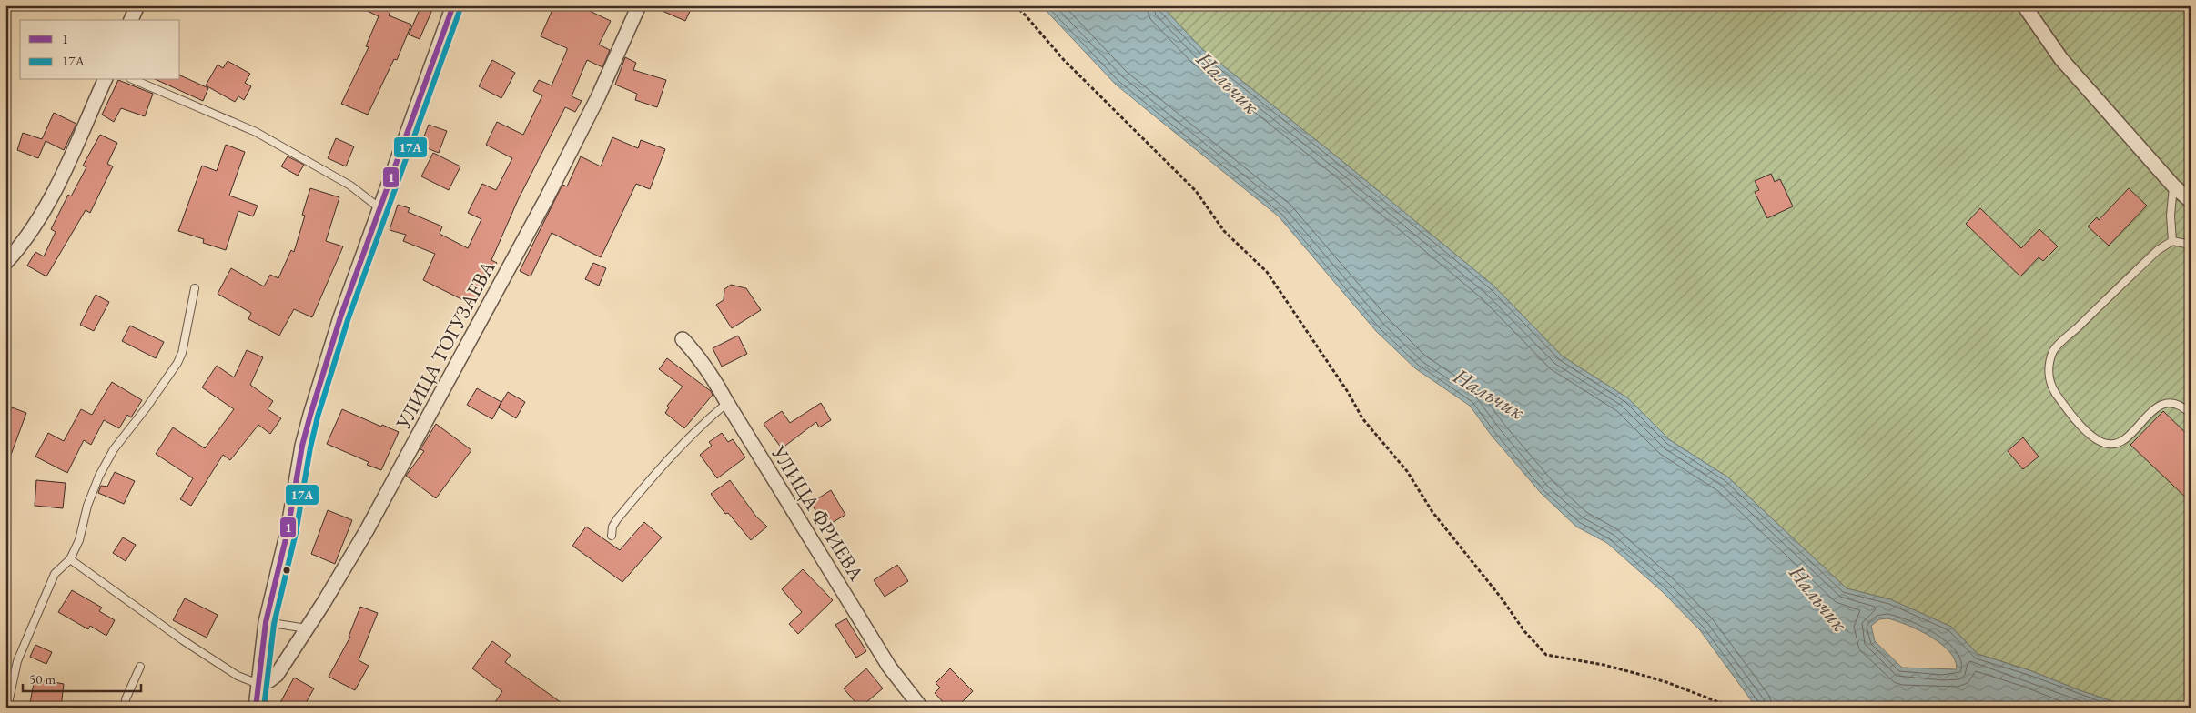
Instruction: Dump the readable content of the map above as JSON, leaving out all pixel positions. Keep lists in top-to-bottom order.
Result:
{
  "streets": {
    "street": ["УЛИЦА ТОГУЗАЕВА", "УЛИЦА ФРИЕВА"]
  },
  "water": ["Нальчик"],
  "lines": ["transit line 1", "transit line 17А"],
  "legend": ["1", "17А"],
  "scale_bar": "50 m"
}
